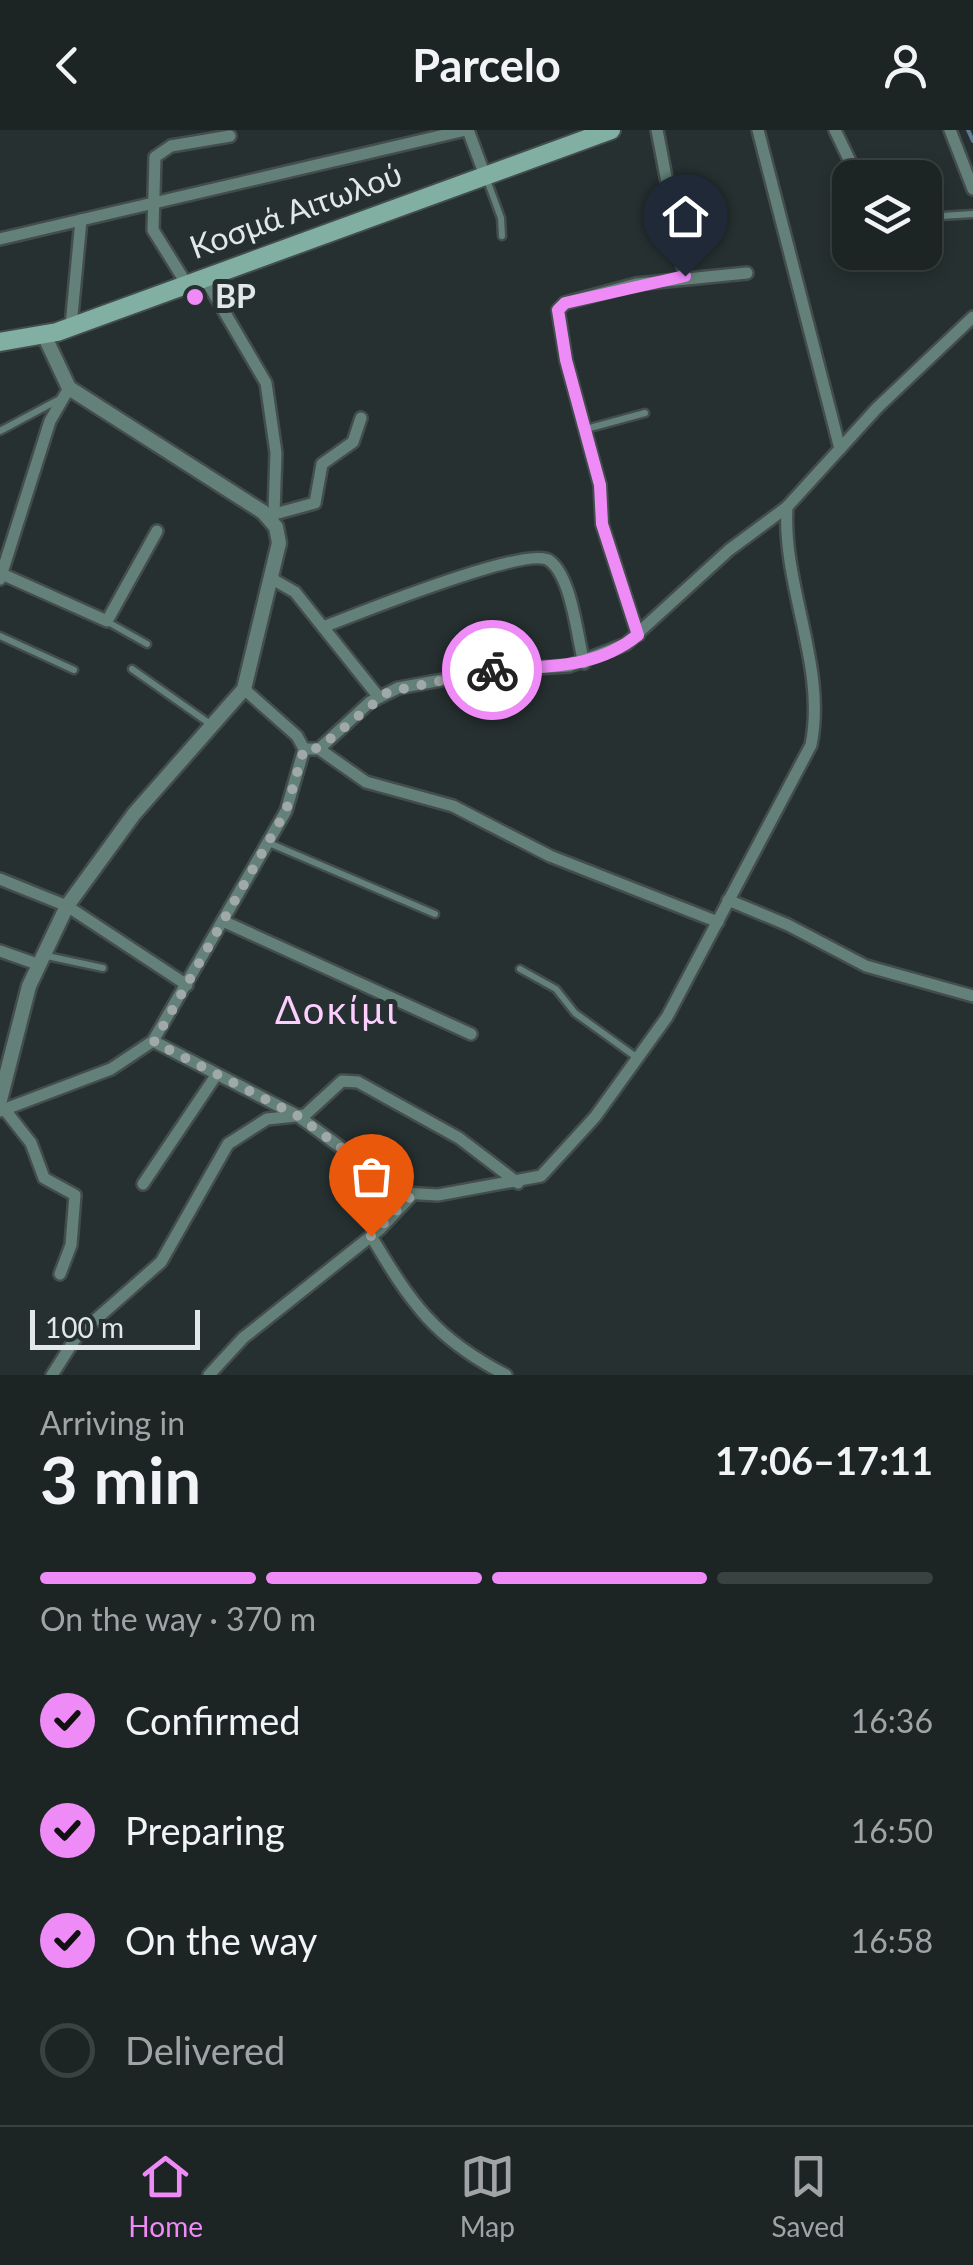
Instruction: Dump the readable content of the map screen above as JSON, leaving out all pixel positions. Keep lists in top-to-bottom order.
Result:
{
  "streets": {
    "main road": ["Κοσμά Αιτωλού"]
  },
  "districts": ["Δοκίμι"],
  "places": ["BP"],
  "scale_bar": "100 m",
  "page": {
    "header": "Parcelo",
    "scale": "100 m",
    "heading": ["3 min", "Arriving in", "17:06–17:11"],
    "bar": "On the way · 370 m",
    "list": [
      ["Confirmed", "16:36"],
      ["Preparing", "16:50"],
      ["On the way", "16:58"],
      "Delivered"
    ],
    "tabs": ["Home", "Map", "Saved"]
  }
}
